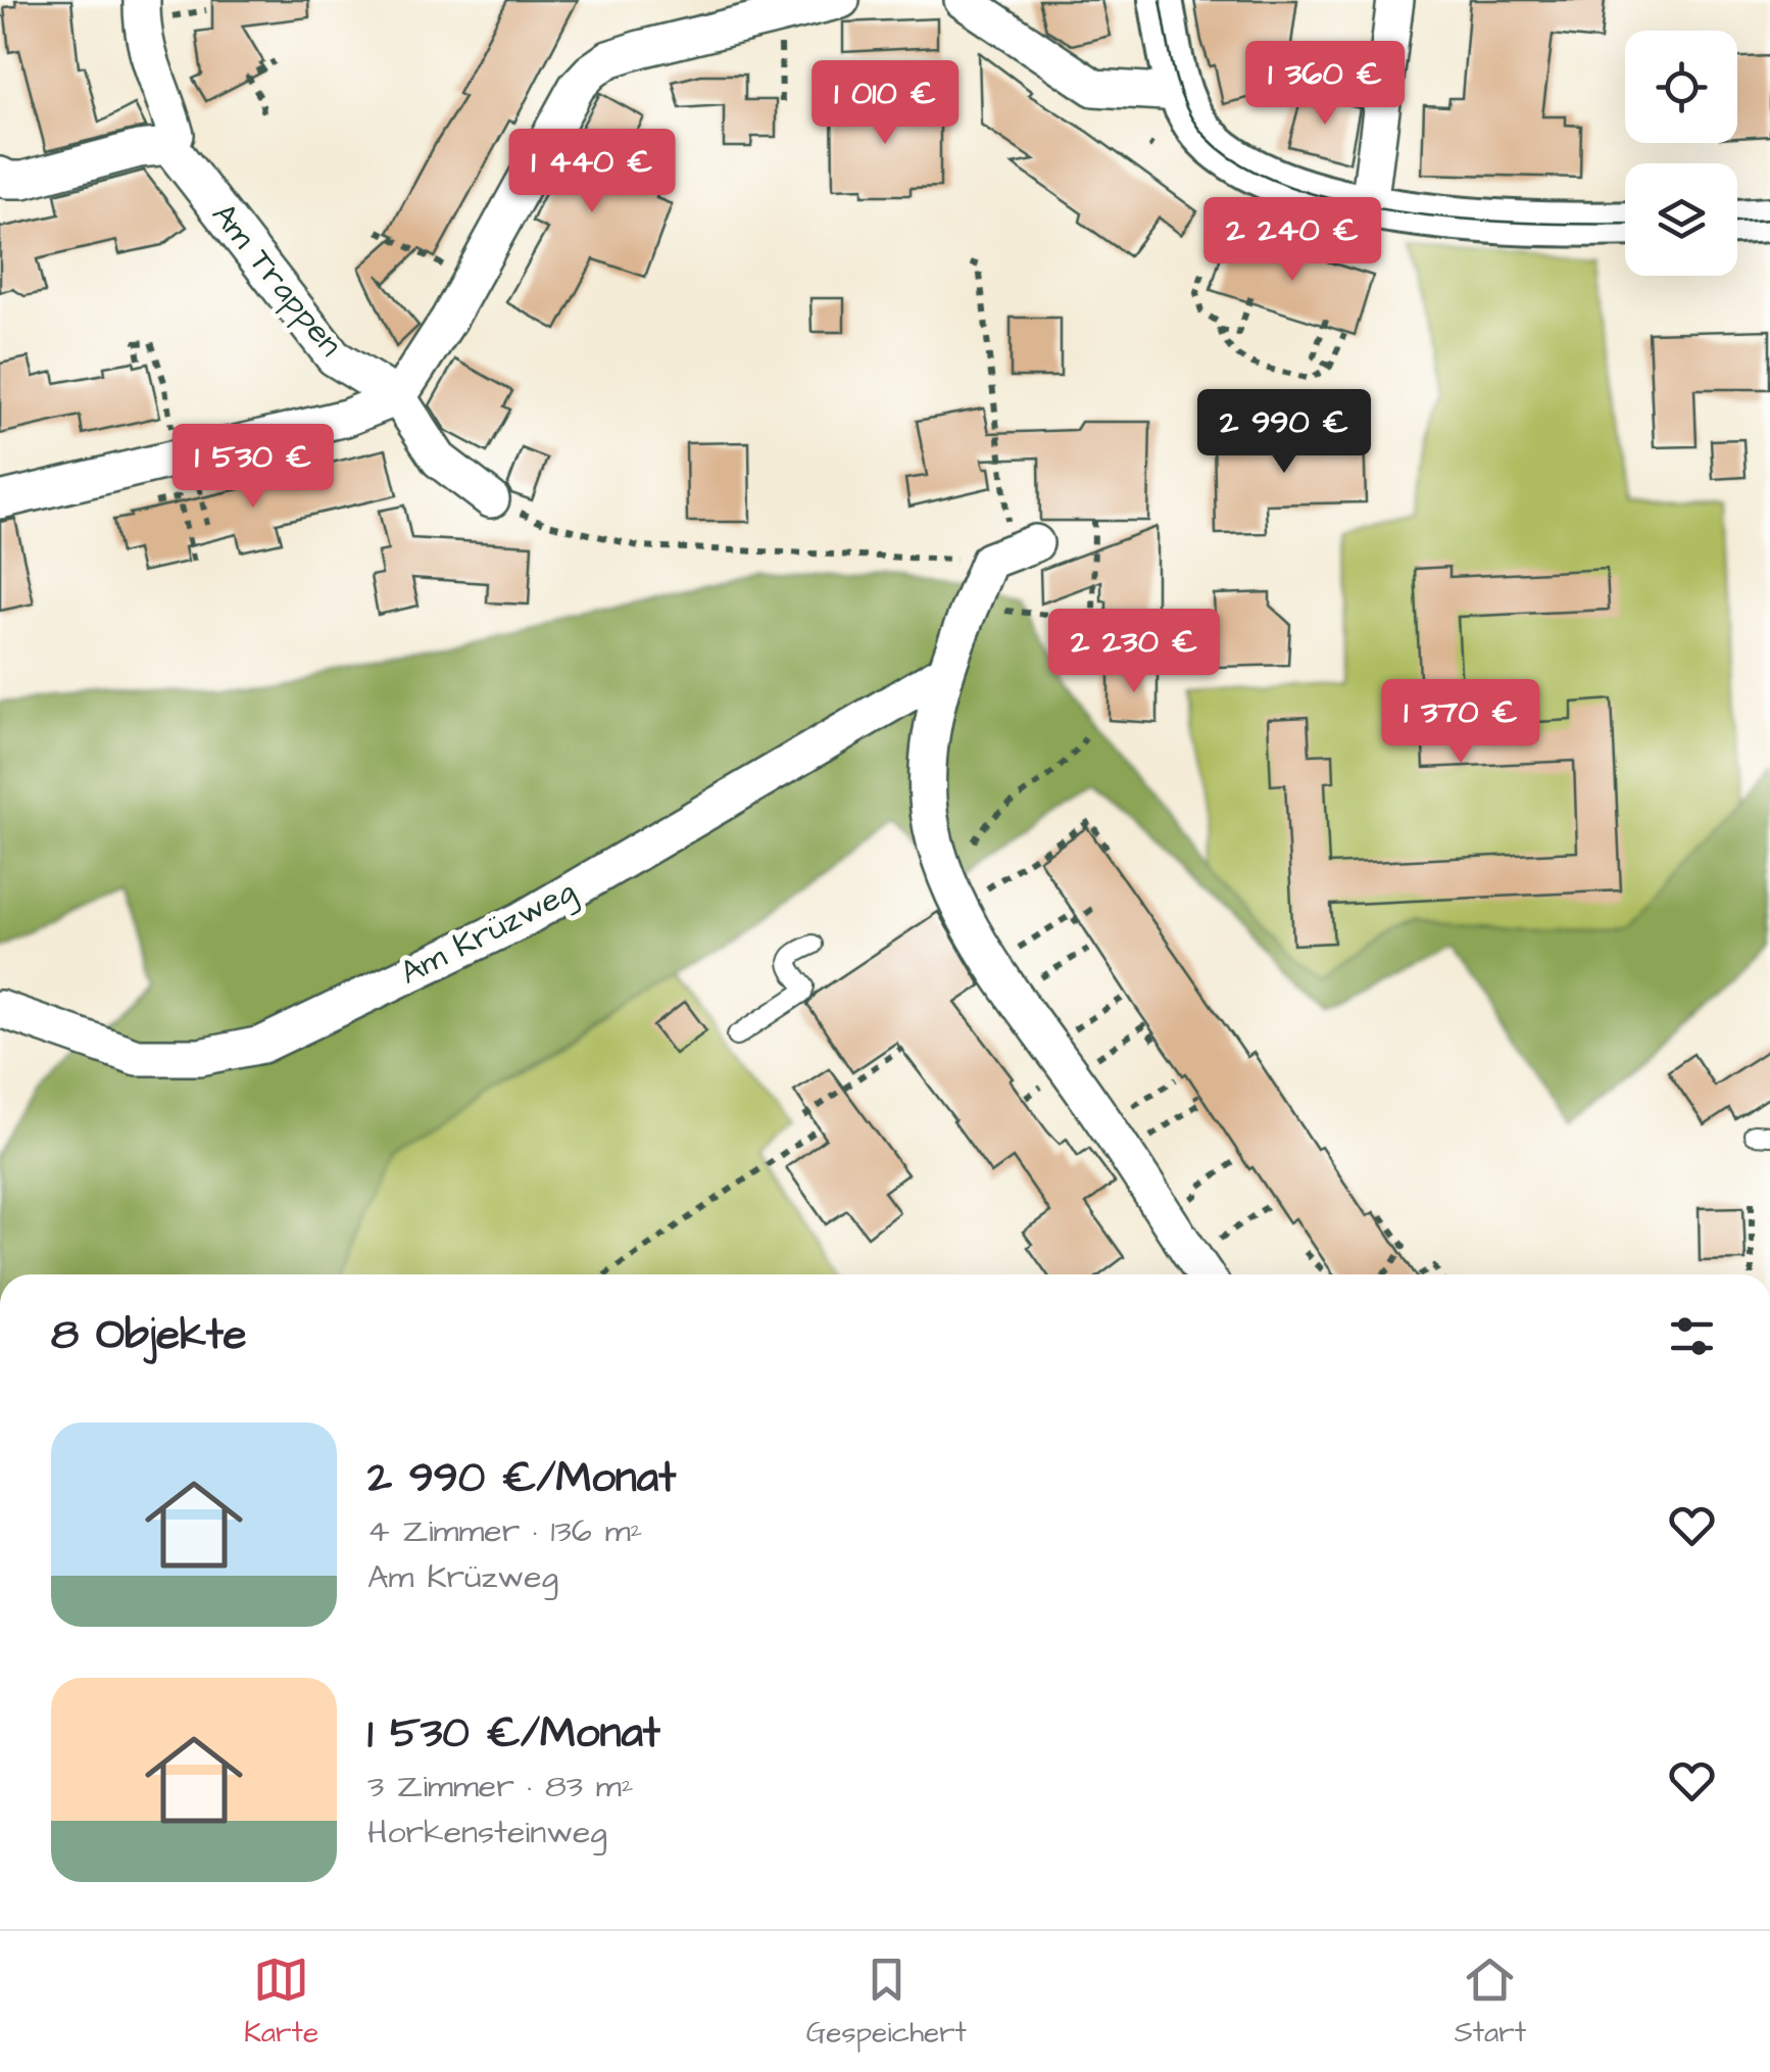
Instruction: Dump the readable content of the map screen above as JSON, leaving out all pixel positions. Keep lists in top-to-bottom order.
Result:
{
  "streets": {
    "street": ["Am Trappen", "Am Krüzweg"]
  },
  "page": {
    "price": [
      "1 360 €",
      "1 010 €",
      "1 440 €",
      "2 240 €",
      "2 990 €",
      "1 530 €",
      "2 230 €",
      "1 370 €"
    ],
    "heading": "8 Objekte",
    "list": [
      {
        "name": "2 990 €/Monat",
        "note": "4 Zimmer · 136 m² · Am Krüzweg"
      },
      {
        "name": "1 530 €/Monat",
        "note": "3 Zimmer · 83 m² · Horkensteinweg"
      }
    ],
    "tabs": ["Karte", "Gespeichert", "Start"]
  }
}
